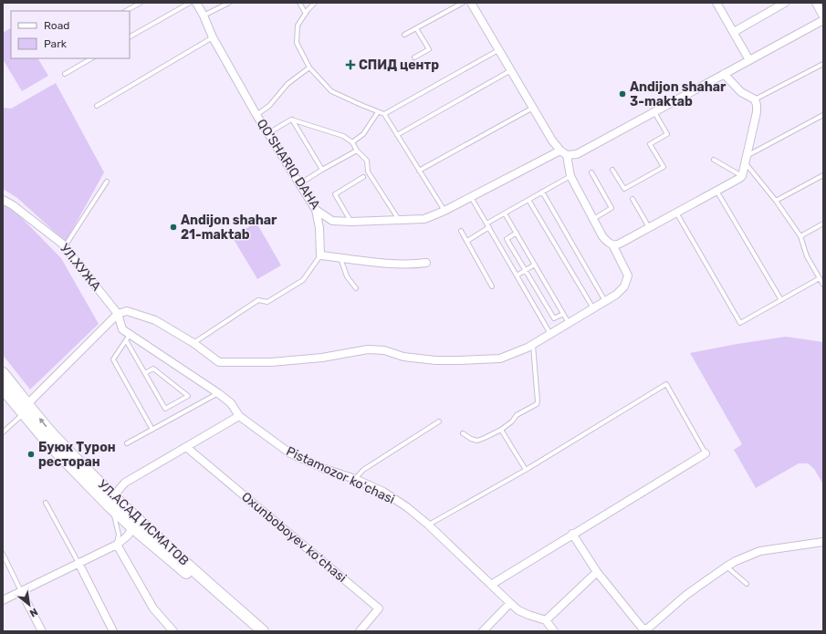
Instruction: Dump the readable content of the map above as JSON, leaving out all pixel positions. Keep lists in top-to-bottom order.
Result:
{
  "streets": {
    "main road": ["УЛ.АСАД ИСМАТОВ"],
    "street": [
      "QO'SHARIQ DAHA",
      "УЛ.ХУЖА",
      "Pistamozor koʻchasi",
      "Oxunboboyev koʻchasi"
    ]
  },
  "crossings": [
    ["УЛ.ХУЖА", "Pistamozor koʻchasi"]
  ],
  "places": {
    "health": ["СПИД центр"],
    "other": ["Andijon shahar 3-maktab", "Andijon shahar 21-maktab", "Буюк Турон ресторан"]
  },
  "legend": ["Road", "Park"],
  "north": "bottom right"
}
